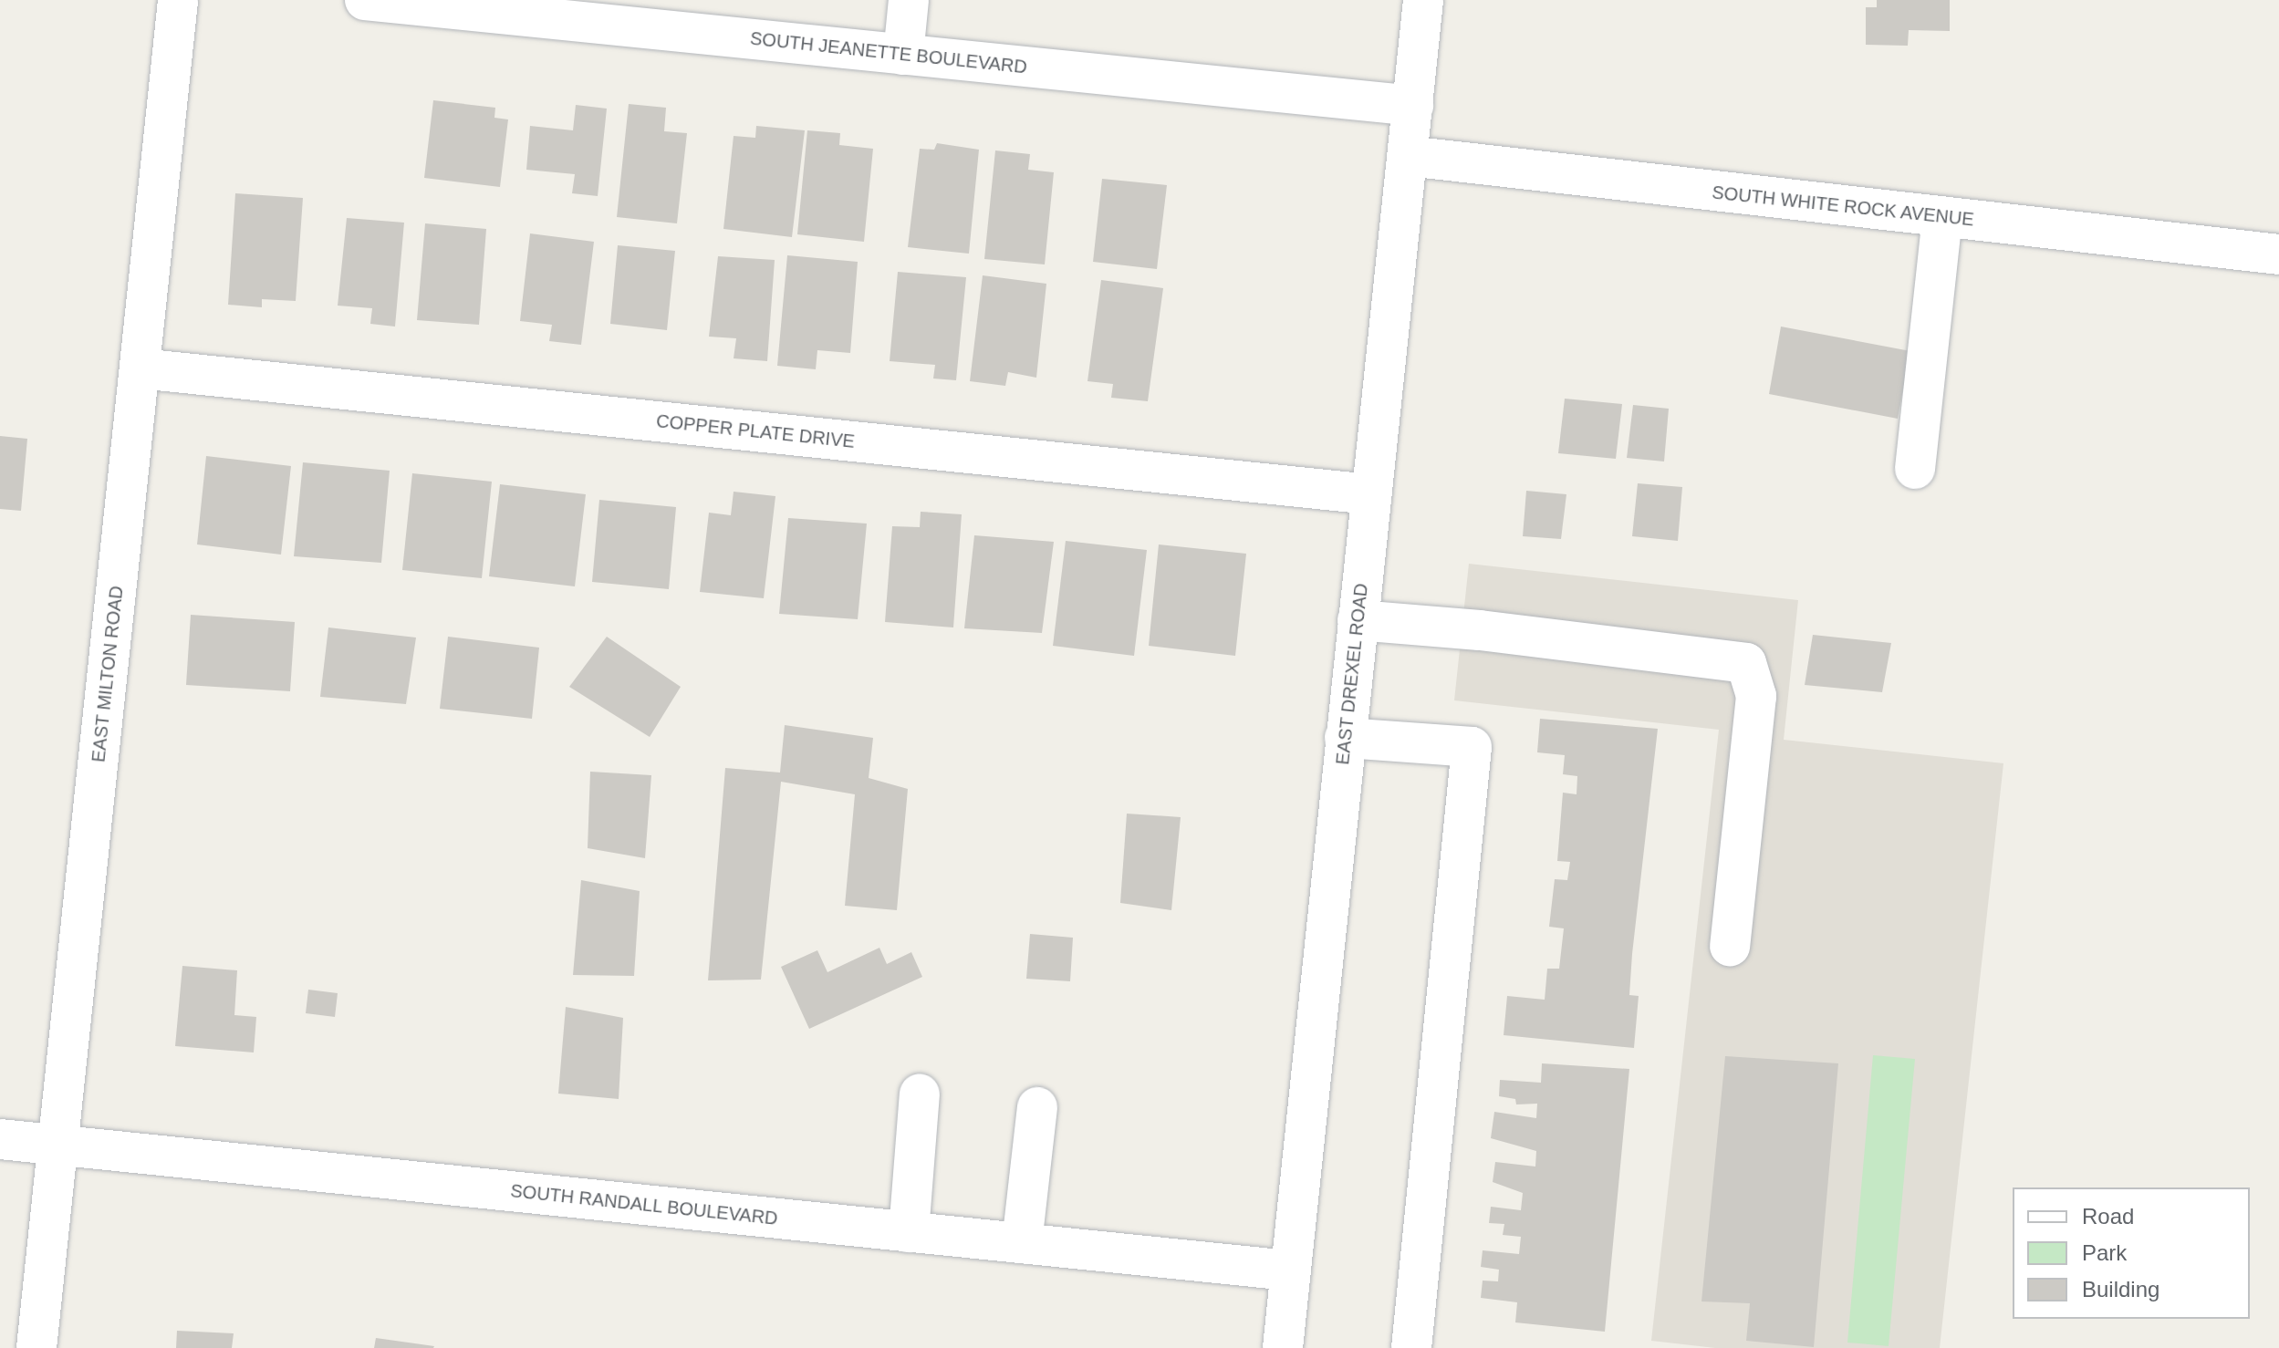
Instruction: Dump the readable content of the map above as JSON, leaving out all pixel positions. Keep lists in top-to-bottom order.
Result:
{
  "streets": {
    "street": [
      "SOUTH JEANETTE BOULEVARD",
      "SOUTH WHITE ROCK AVENUE",
      "COPPER PLATE DRIVE",
      "EAST MILTON ROAD",
      "EAST DREXEL ROAD",
      "SOUTH RANDALL BOULEVARD"
    ]
  },
  "crossings": [
    ["SOUTH JEANETTE BOULEVARD", "EAST DREXEL ROAD"],
    ["SOUTH WHITE ROCK AVENUE", "EAST DREXEL ROAD"],
    ["COPPER PLATE DRIVE", "EAST MILTON ROAD"],
    ["COPPER PLATE DRIVE", "EAST DREXEL ROAD"],
    ["EAST MILTON ROAD", "SOUTH RANDALL BOULEVARD"],
    ["EAST DREXEL ROAD", "SOUTH RANDALL BOULEVARD"]
  ],
  "legend": ["Road", "Park", "Building"]
}
